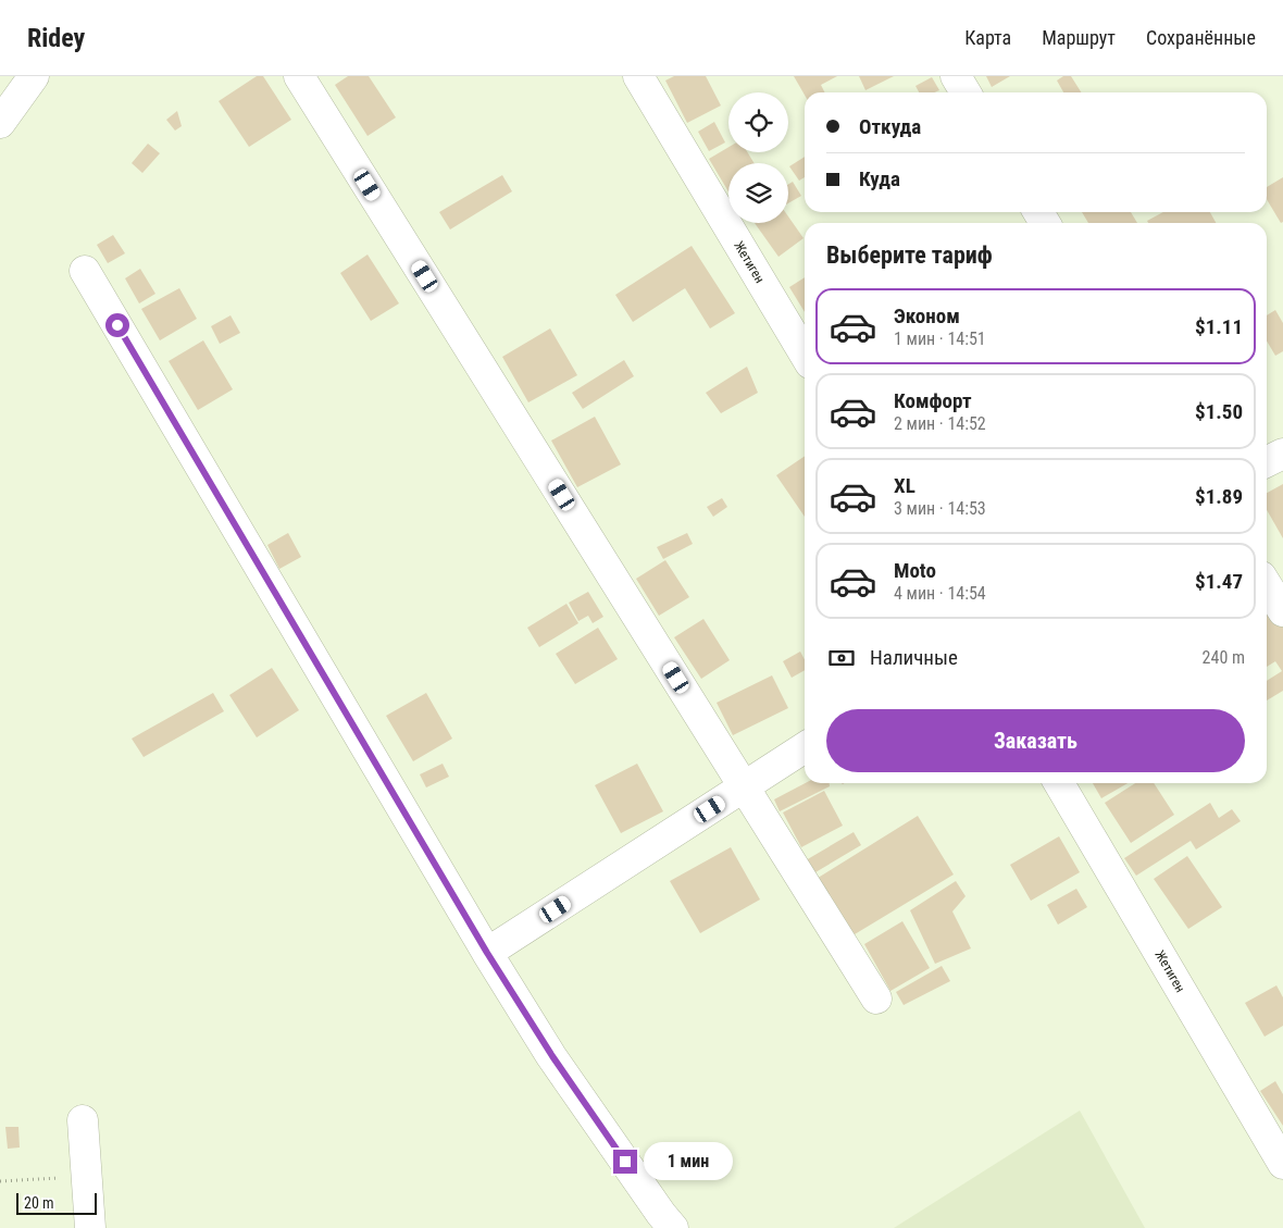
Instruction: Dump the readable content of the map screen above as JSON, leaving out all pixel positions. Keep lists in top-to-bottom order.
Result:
{
  "streets": {
    "street": ["Жетиген"]
  },
  "scale_bar": "20 m",
  "page": {
    "header": "Ridey",
    "nav": ["Карта", "Маршрут", "Сохранённые"],
    "banner": ["Откуда", "Куда"],
    "heading": "Выберите тариф",
    "list": [
      {
        "name": "Эконом",
        "note": "1 мин · 14:51",
        "value": "$1.11"
      },
      {
        "name": "Комфорт",
        "note": "2 мин · 14:52",
        "value": "$1.50"
      },
      {
        "name": "XL",
        "note": "3 мин · 14:53",
        "value": "$1.89"
      },
      {
        "name": "Moto",
        "note": "4 мин · 14:54",
        "value": "$1.47"
      }
    ],
    "pay": ["Наличные", "240 m"],
    "buttons": "Заказать",
    "bubble": "1 мин",
    "scale": "20 m"
  }
}
